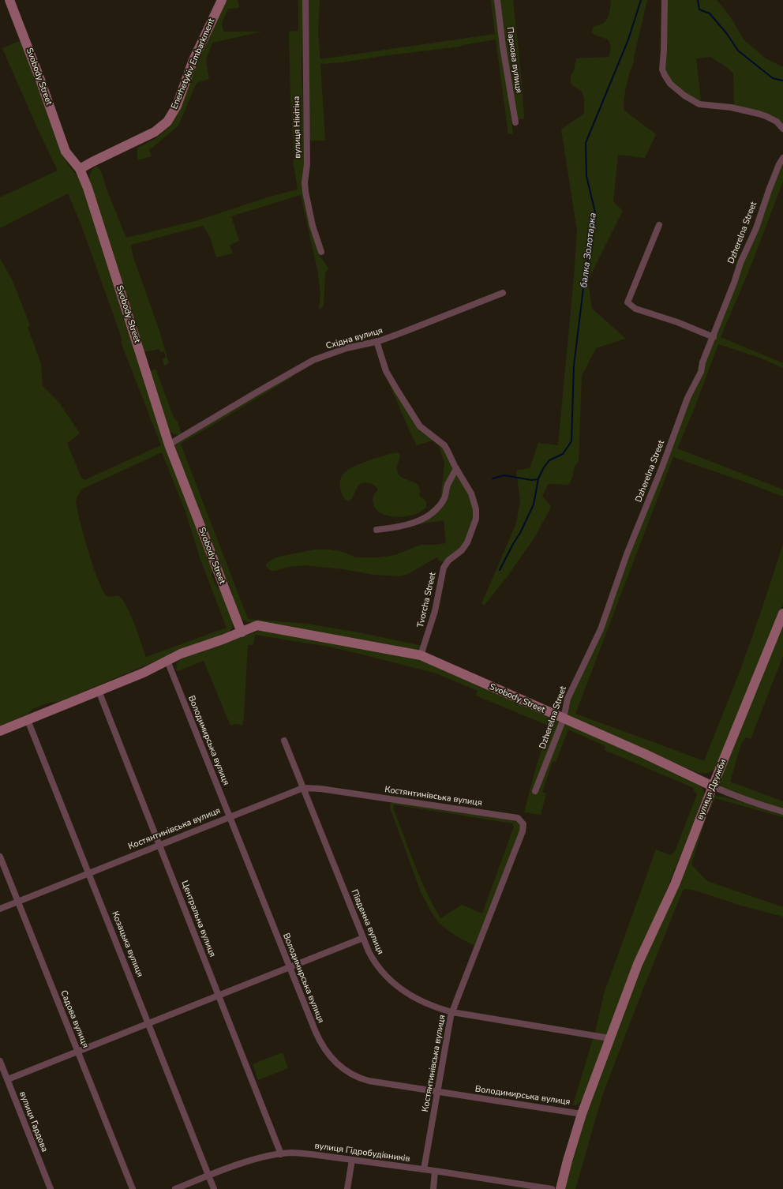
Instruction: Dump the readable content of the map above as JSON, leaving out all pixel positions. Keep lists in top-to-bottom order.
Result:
{
  "streets": {
    "street": [
      "Паркова вулиця",
      "Enerhetykiv Embarkment",
      "Svobody Street",
      "вулиця Нікітіна",
      "Dzherelna Street",
      "Східна вулиця",
      "Tvorcha Street",
      "Володимирська вулиця",
      "вулиця Дружби",
      "Костянтинівська вулиця",
      "Центральна вулиця",
      "Південна вулиця",
      "Козацька вулиця",
      "Садова вулиця",
      "вулиця Гардова",
      "вулиця Гідробудівників"
    ]
  },
  "crossings": [
    ["Enerhetykiv Embarkment", "Svobody Street"],
    ["Svobody Street", "Dzherelna Street"],
    ["Svobody Street", "Східна вулиця"],
    ["Svobody Street", "Tvorcha Street"],
    ["Svobody Street", "Володимирська вулиця"],
    ["Svobody Street", "вулиця Дружби"],
    ["Svobody Street", "Центральна вулиця"],
    ["Svobody Street", "Козацька вулиця"],
    ["Східна вулиця", "Tvorcha Street"],
    ["Володимирська вулиця", "вулиця Дружби"],
    ["Володимирська вулиця", "Костянтинівська вулиця"],
    ["вулиця Дружби", "Південна вулиця"],
    ["Костянтинівська вулиця", "Центральна вулиця"],
    ["Костянтинівська вулиця", "Південна вулиця"],
    ["Костянтинівська вулиця", "Козацька вулиця"],
    ["Костянтинівська вулиця", "Садова вулиця"],
    ["Костянтинівська вулиця", "вулиця Гідробудівників"],
    ["Центральна вулиця", "вулиця Гідробудівників"],
    ["Козацька вулиця", "вулиця Гідробудівників"]
  ],
  "water": ["балка Золотарка"]
}
